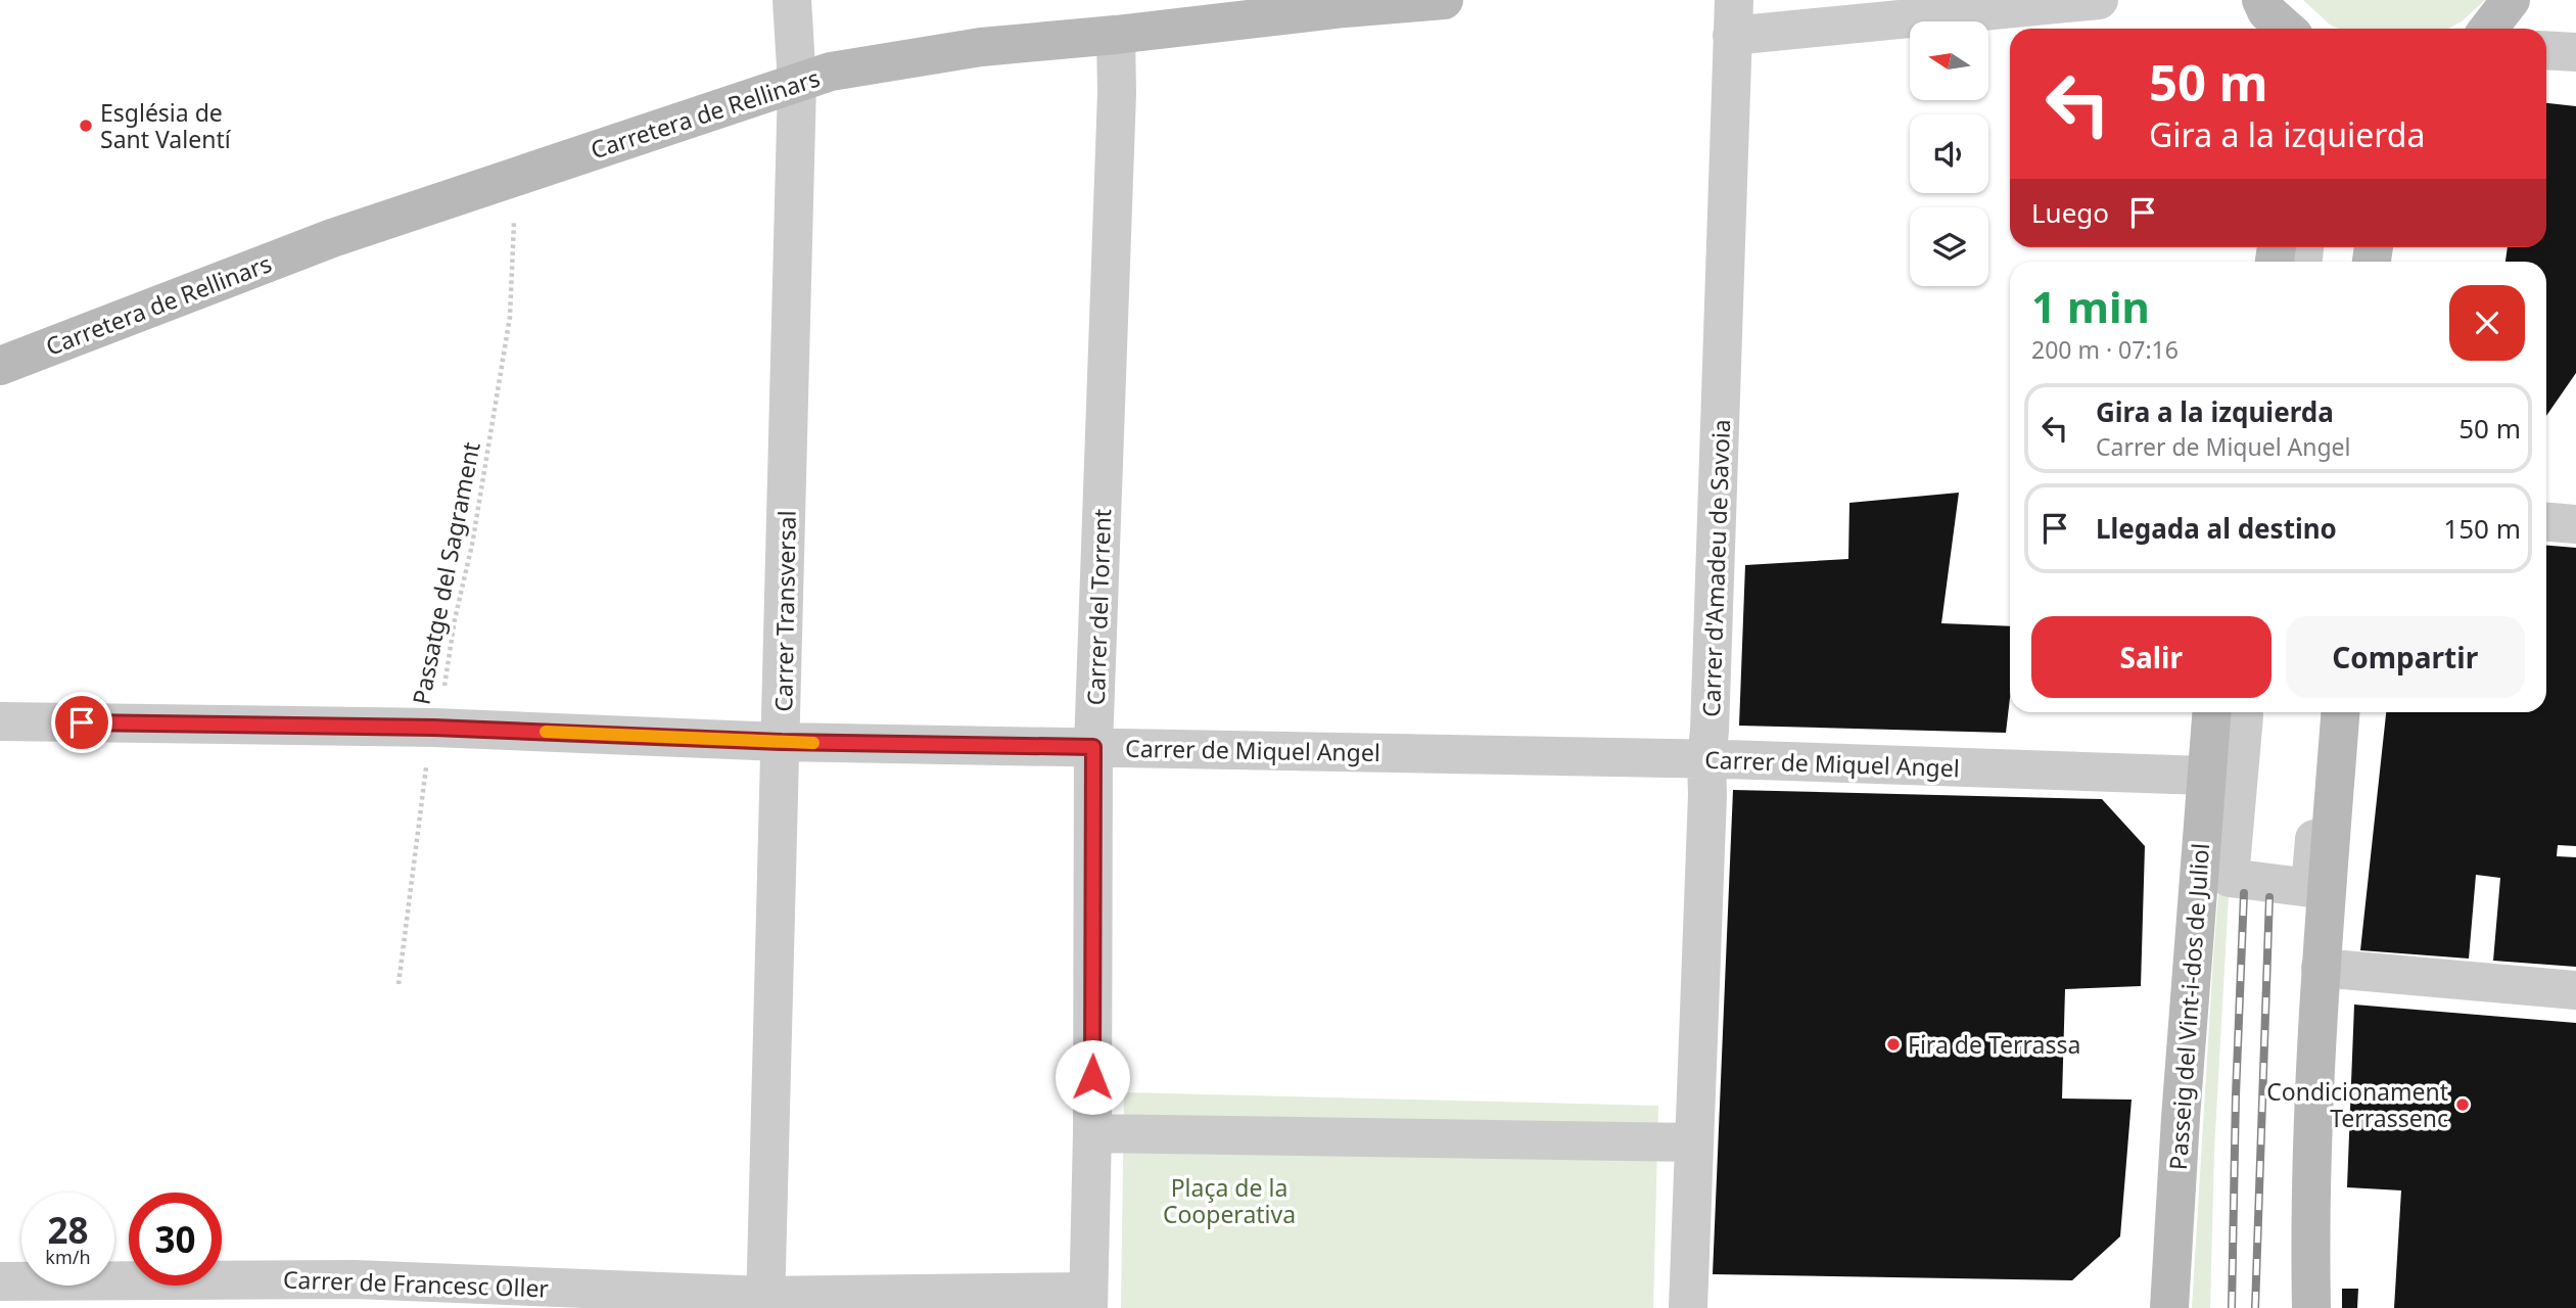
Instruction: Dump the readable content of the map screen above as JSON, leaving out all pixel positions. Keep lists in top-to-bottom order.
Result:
{
  "streets": {
    "street": [
      "Carretera de Rellinars",
      "Carrer d'Amadeu de Savoia",
      "Carrer del Torrent",
      "Carrer Transversal",
      "Carrer de Miquel Angel",
      "Passeig del Vint-i-dos de Juliol",
      "Carrer de Francesc Oller"
    ],
    "path": ["Passatge del Sagrament"]
  },
  "crossings": [
    ["Carretera de Rellinars", "Carrer del Torrent"],
    ["Carretera de Rellinars", "Carrer Transversal"],
    ["Carrer d'Amadeu de Savoia", "Carrer de Miquel Angel"],
    ["Passatge del Sagrament", "Carrer de Miquel Angel"],
    ["Carrer del Torrent", "Carrer de Miquel Angel"],
    ["Carrer del Torrent", "Carrer de Francesc Oller"],
    ["Carrer Transversal", "Carrer de Miquel Angel"],
    ["Carrer Transversal", "Carrer de Francesc Oller"],
    ["Carrer de Miquel Angel", "Passeig del Vint-i-dos de Juliol"]
  ],
  "parks": ["Plaça de la Cooperativa"],
  "places": ["Església de Sant Valentí", "Fira de Terrassa", "Condicionament Terrassenc"],
  "north": "left",
  "page": {
    "turn": ["50 m", "Gira a la izquierda"],
    "then": "Luego",
    "heading": ["1 min", "200 m · 07:16"],
    "list": [
      {
        "name": "Gira a la izquierda",
        "note": "Carrer de Miquel Angel",
        "value": "50 m"
      },
      {
        "name": "Llegada al destino",
        "value": "150 m"
      }
    ],
    "buttons": ["Salir", "Compartir"],
    "speed": "28 km/h",
    "limit": "30"
  }
}
